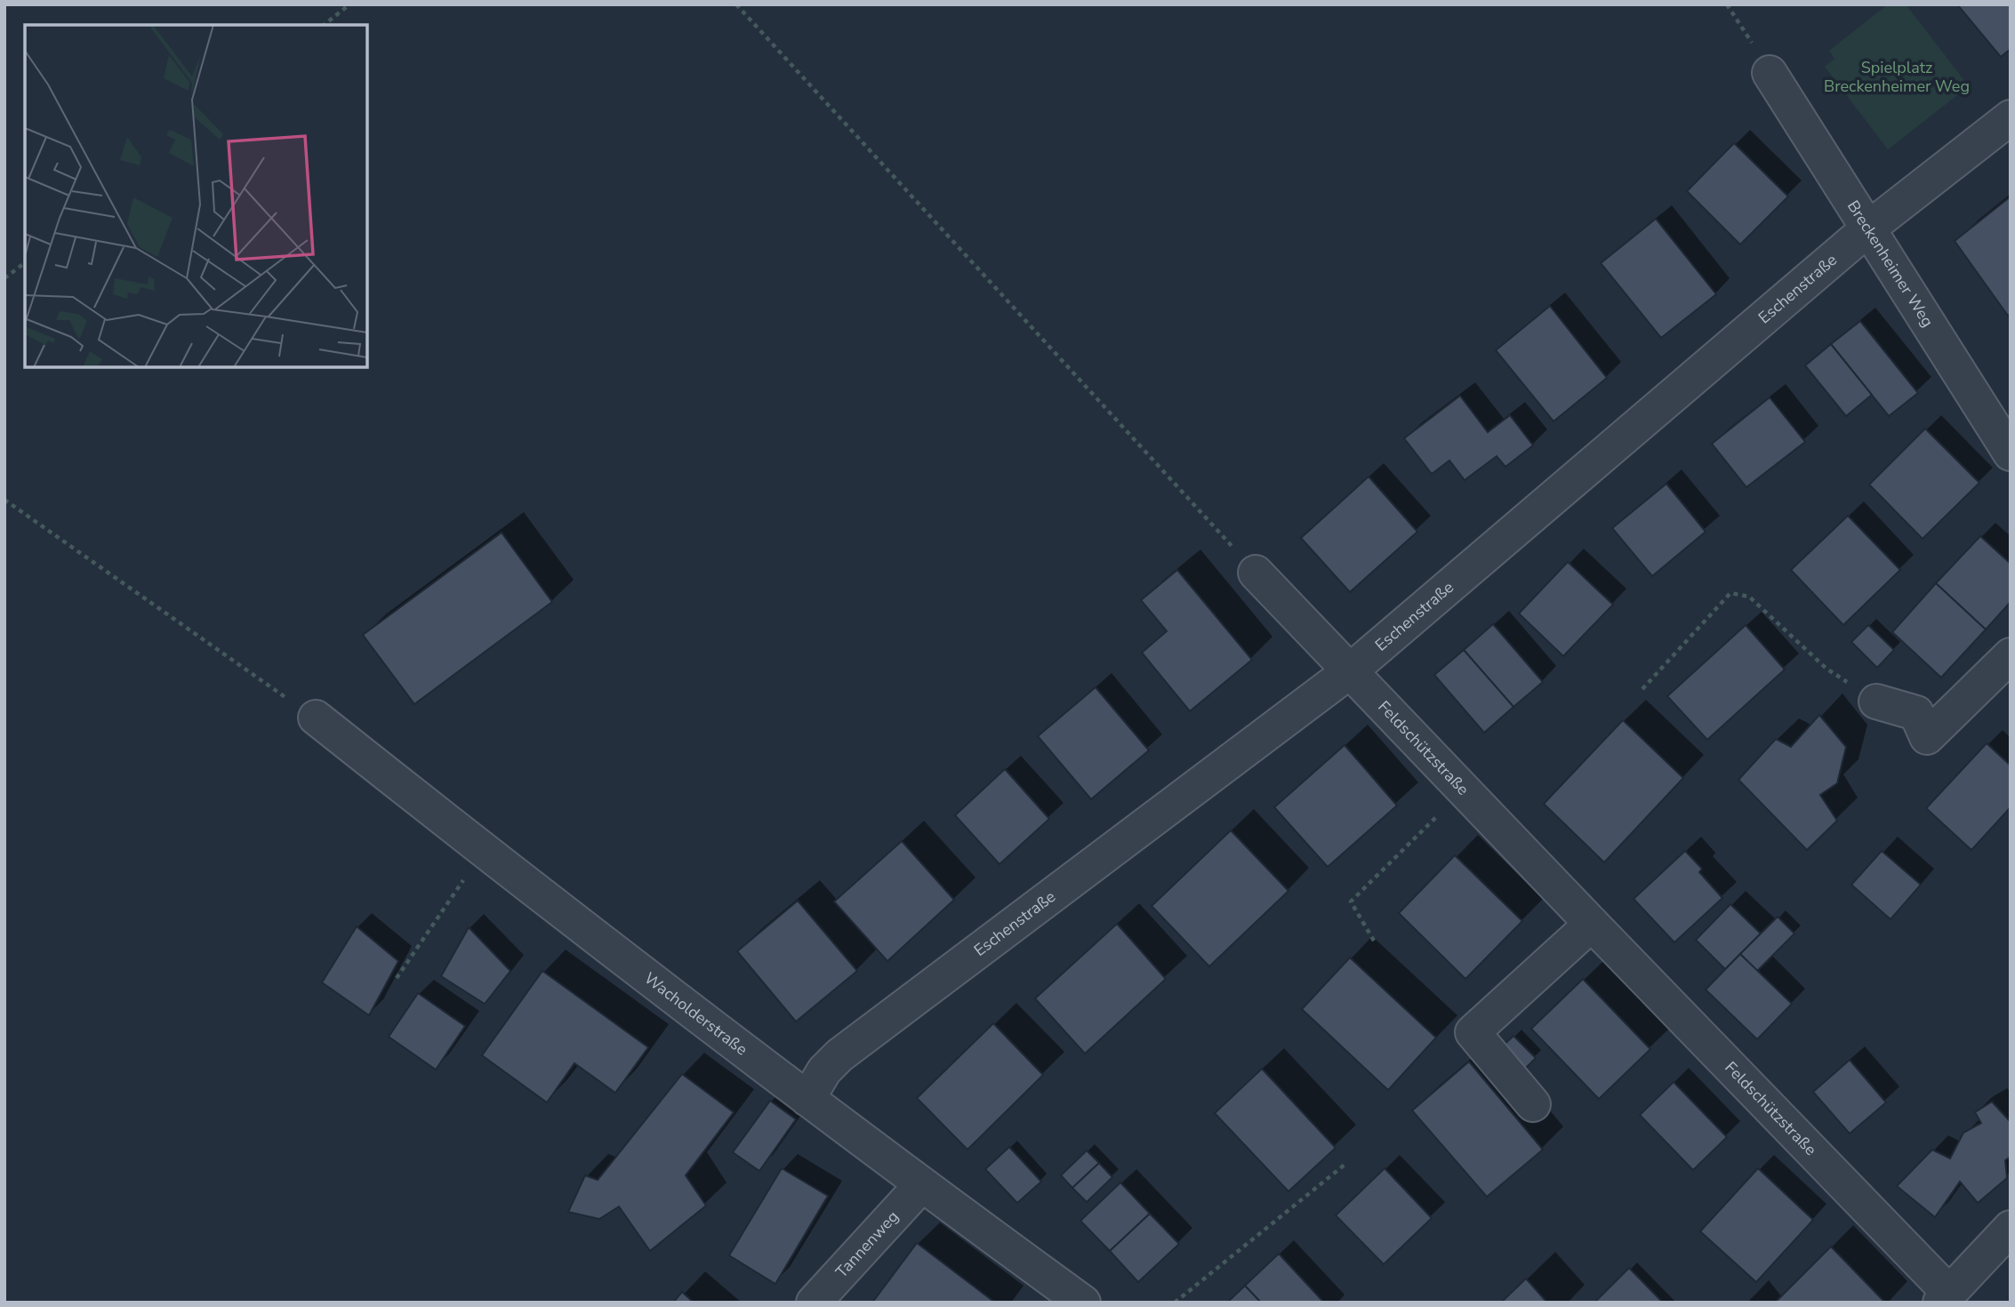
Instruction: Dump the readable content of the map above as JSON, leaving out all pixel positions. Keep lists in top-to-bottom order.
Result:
{
  "streets": {
    "street": [
      "Breckenheimer Weg",
      "Eschenstraße",
      "Feldschützstraße",
      "Wacholderstraße",
      "Tannenweg"
    ]
  },
  "crossings": [
    ["Breckenheimer Weg", "Eschenstraße"],
    ["Eschenstraße", "Feldschützstraße"],
    ["Eschenstraße", "Wacholderstraße"],
    ["Wacholderstraße", "Tannenweg"]
  ],
  "parks": ["Spielplatz Breckenheimer Weg"]
}
